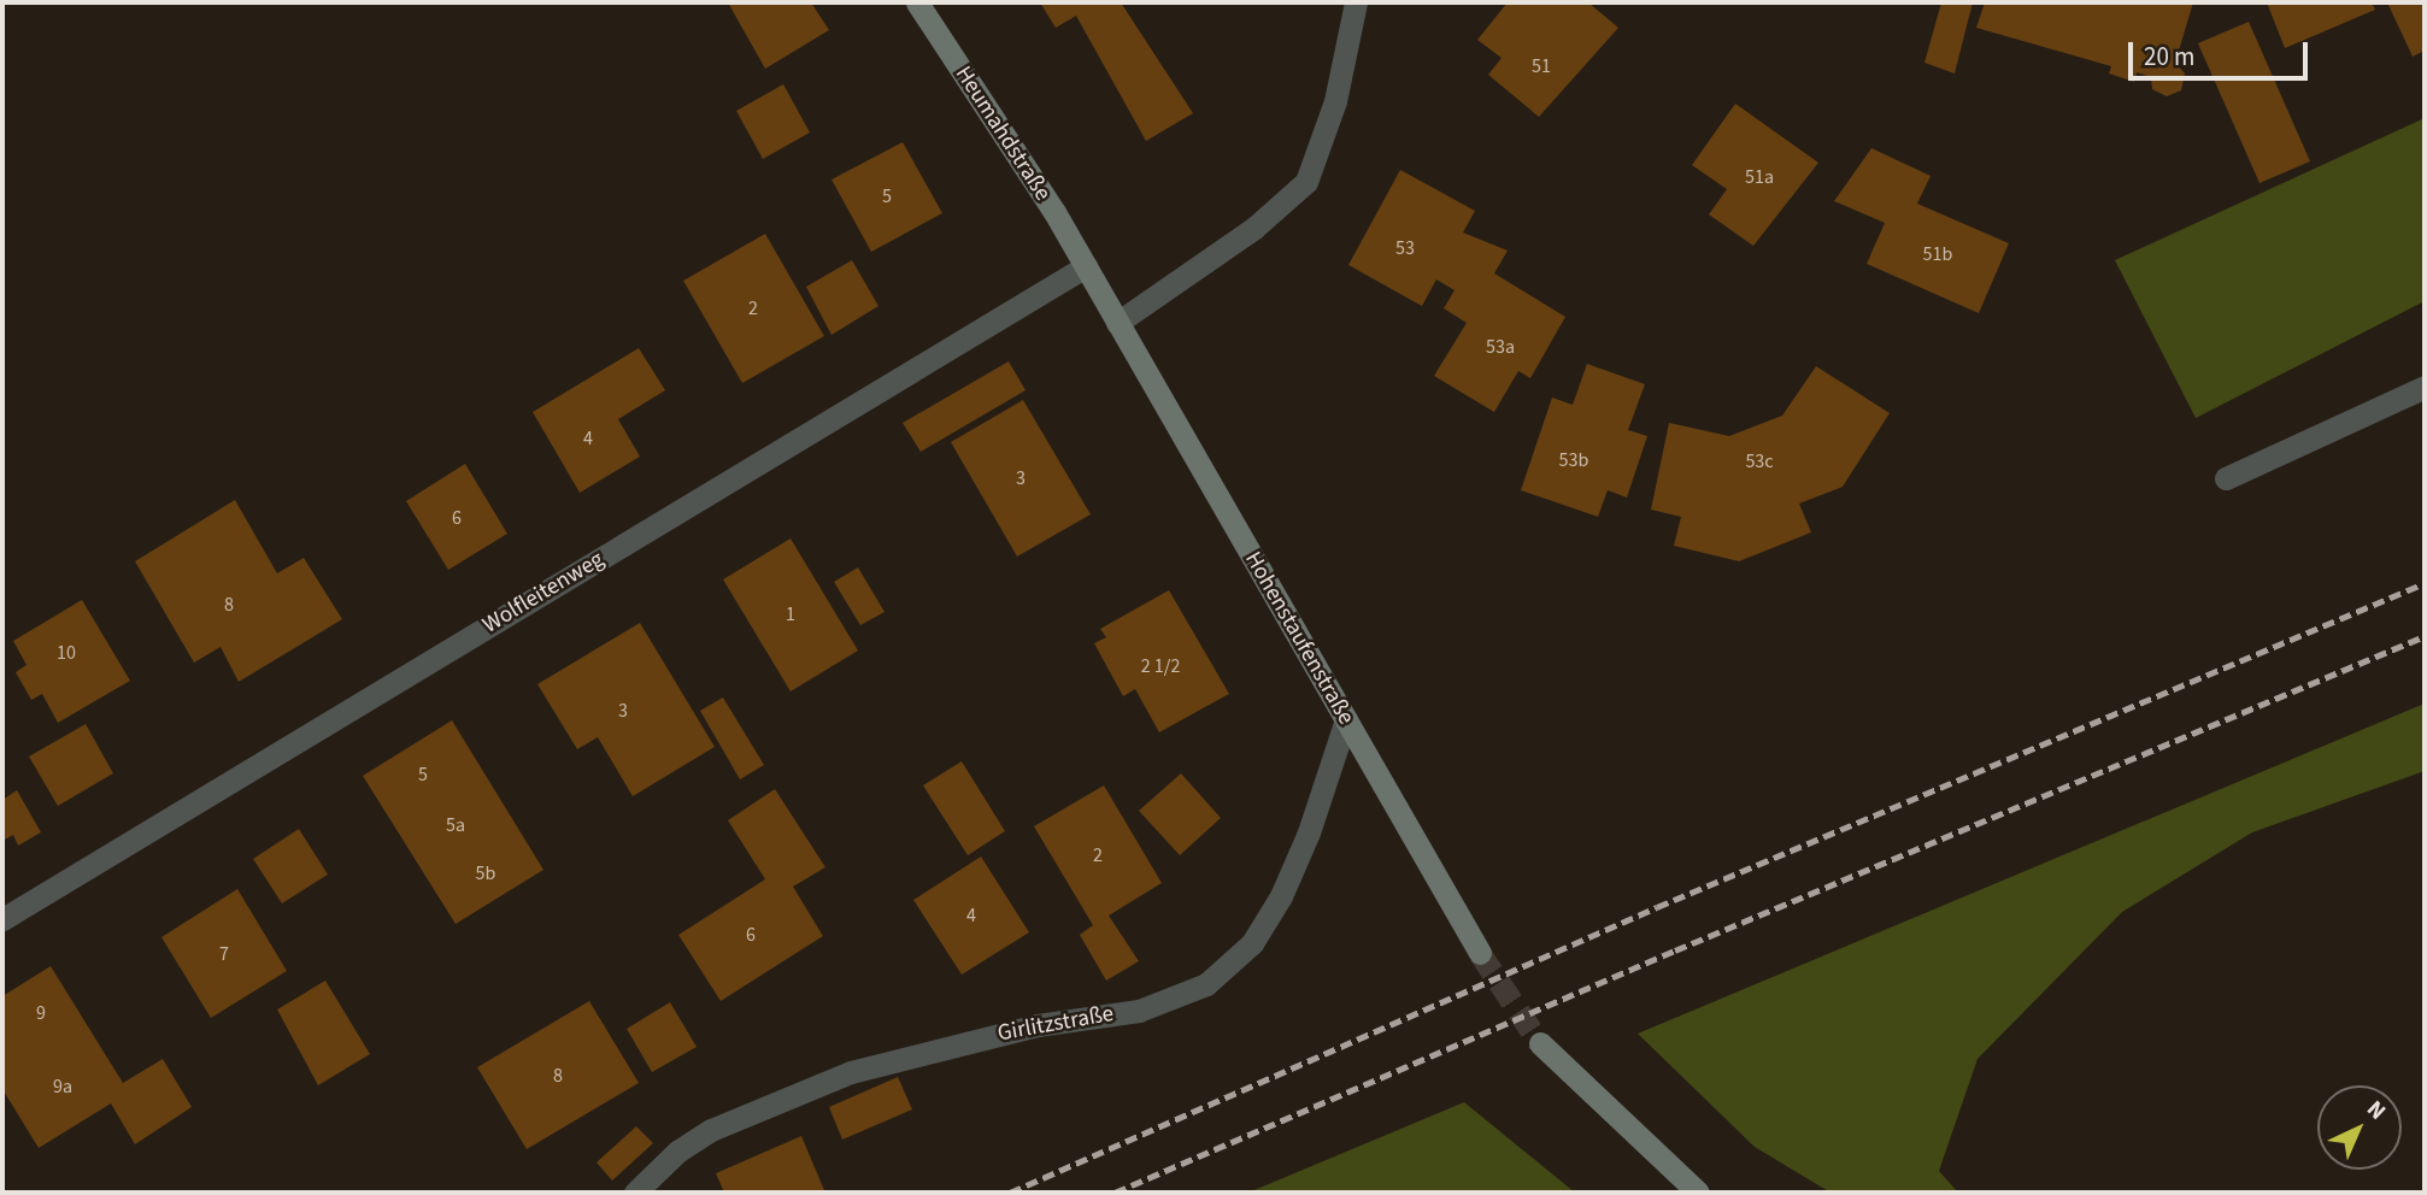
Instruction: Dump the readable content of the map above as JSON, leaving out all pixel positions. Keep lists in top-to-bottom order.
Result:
{
  "streets": {
    "main road": ["Heumahdstraße", "Hohenstaufenstraße"],
    "street": ["Wolfleitenweg", "Girlitzstraße"]
  },
  "crossings": [
    ["Heumahdstraße", "Wolfleitenweg"],
    ["Heumahdstraße", "Hohenstaufenstraße"],
    ["Wolfleitenweg", "Hohenstaufenstraße"],
    ["Hohenstaufenstraße", "Girlitzstraße"]
  ],
  "house_numbers": [
    "51",
    "51a",
    "5",
    "53",
    "51b",
    "2",
    "53a",
    "4",
    "53b",
    "53c",
    "3",
    "6",
    "8",
    "1",
    "10",
    "2 1/2",
    "3",
    "5",
    "5a",
    "2",
    "5b",
    "4",
    "6",
    "7",
    "9",
    "8",
    "9a"
  ],
  "scale_bar": "20 m",
  "north": "top right"
}
